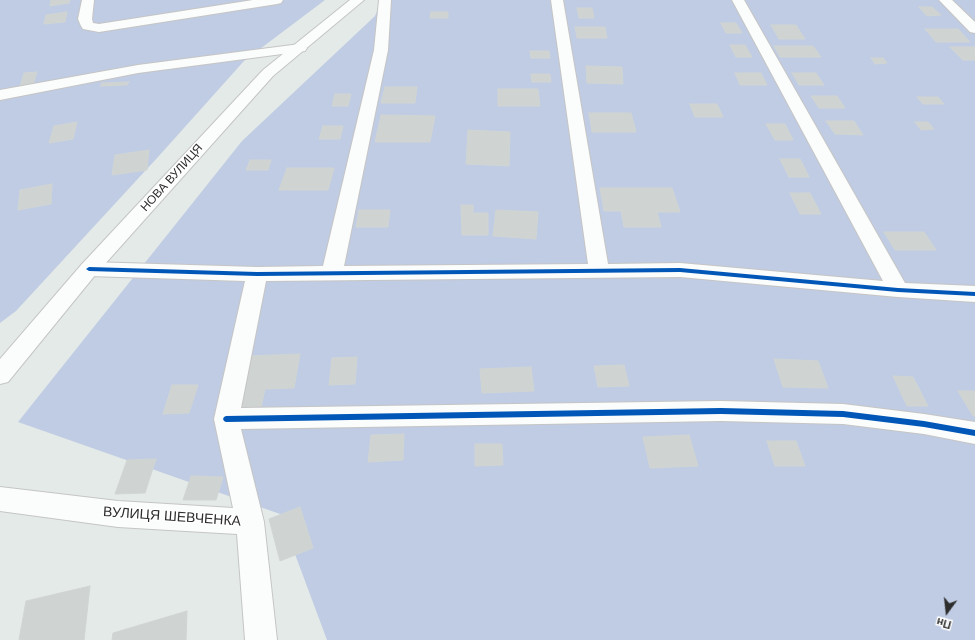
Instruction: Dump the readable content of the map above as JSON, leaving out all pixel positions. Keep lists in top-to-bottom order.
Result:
{
  "streets": {
    "street": ["НОВА ВУЛИЦЯ", "ВУЛИЦЯ ШЕВЧЕНКА"]
  },
  "north": "bottom"
}
